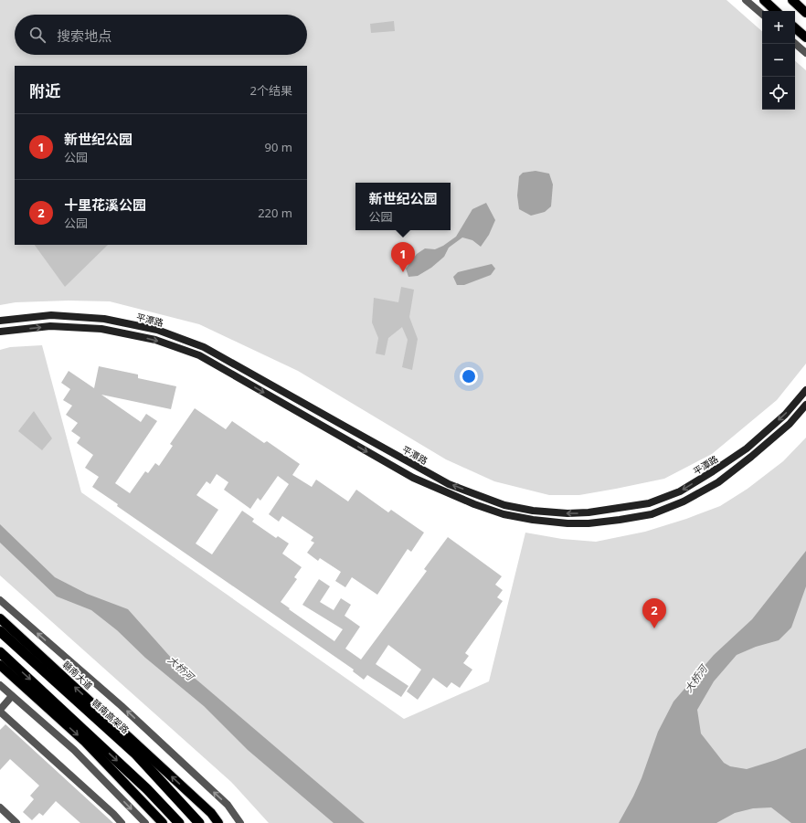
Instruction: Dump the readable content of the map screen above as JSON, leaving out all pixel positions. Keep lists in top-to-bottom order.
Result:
{
  "streets": {
    "highway": ["赣南高架路"],
    "main road": ["平潭路", "赣南大道"]
  },
  "water": ["大桥河"],
  "page": {
    "map_buttons": ["+", "−"],
    "search": "搜索地点",
    "heading": ["附近", "2个结果"],
    "list": [
      {
        "mark": "1",
        "name": "新世纪公园",
        "note": "公园",
        "value": "90 m"
      },
      {
        "mark": "2",
        "name": "十里花溪公园",
        "note": "公园",
        "value": "220 m"
      }
    ],
    "popup": ["新世纪公园", "公园"],
    "pins": ["1", "2"]
  }
}
